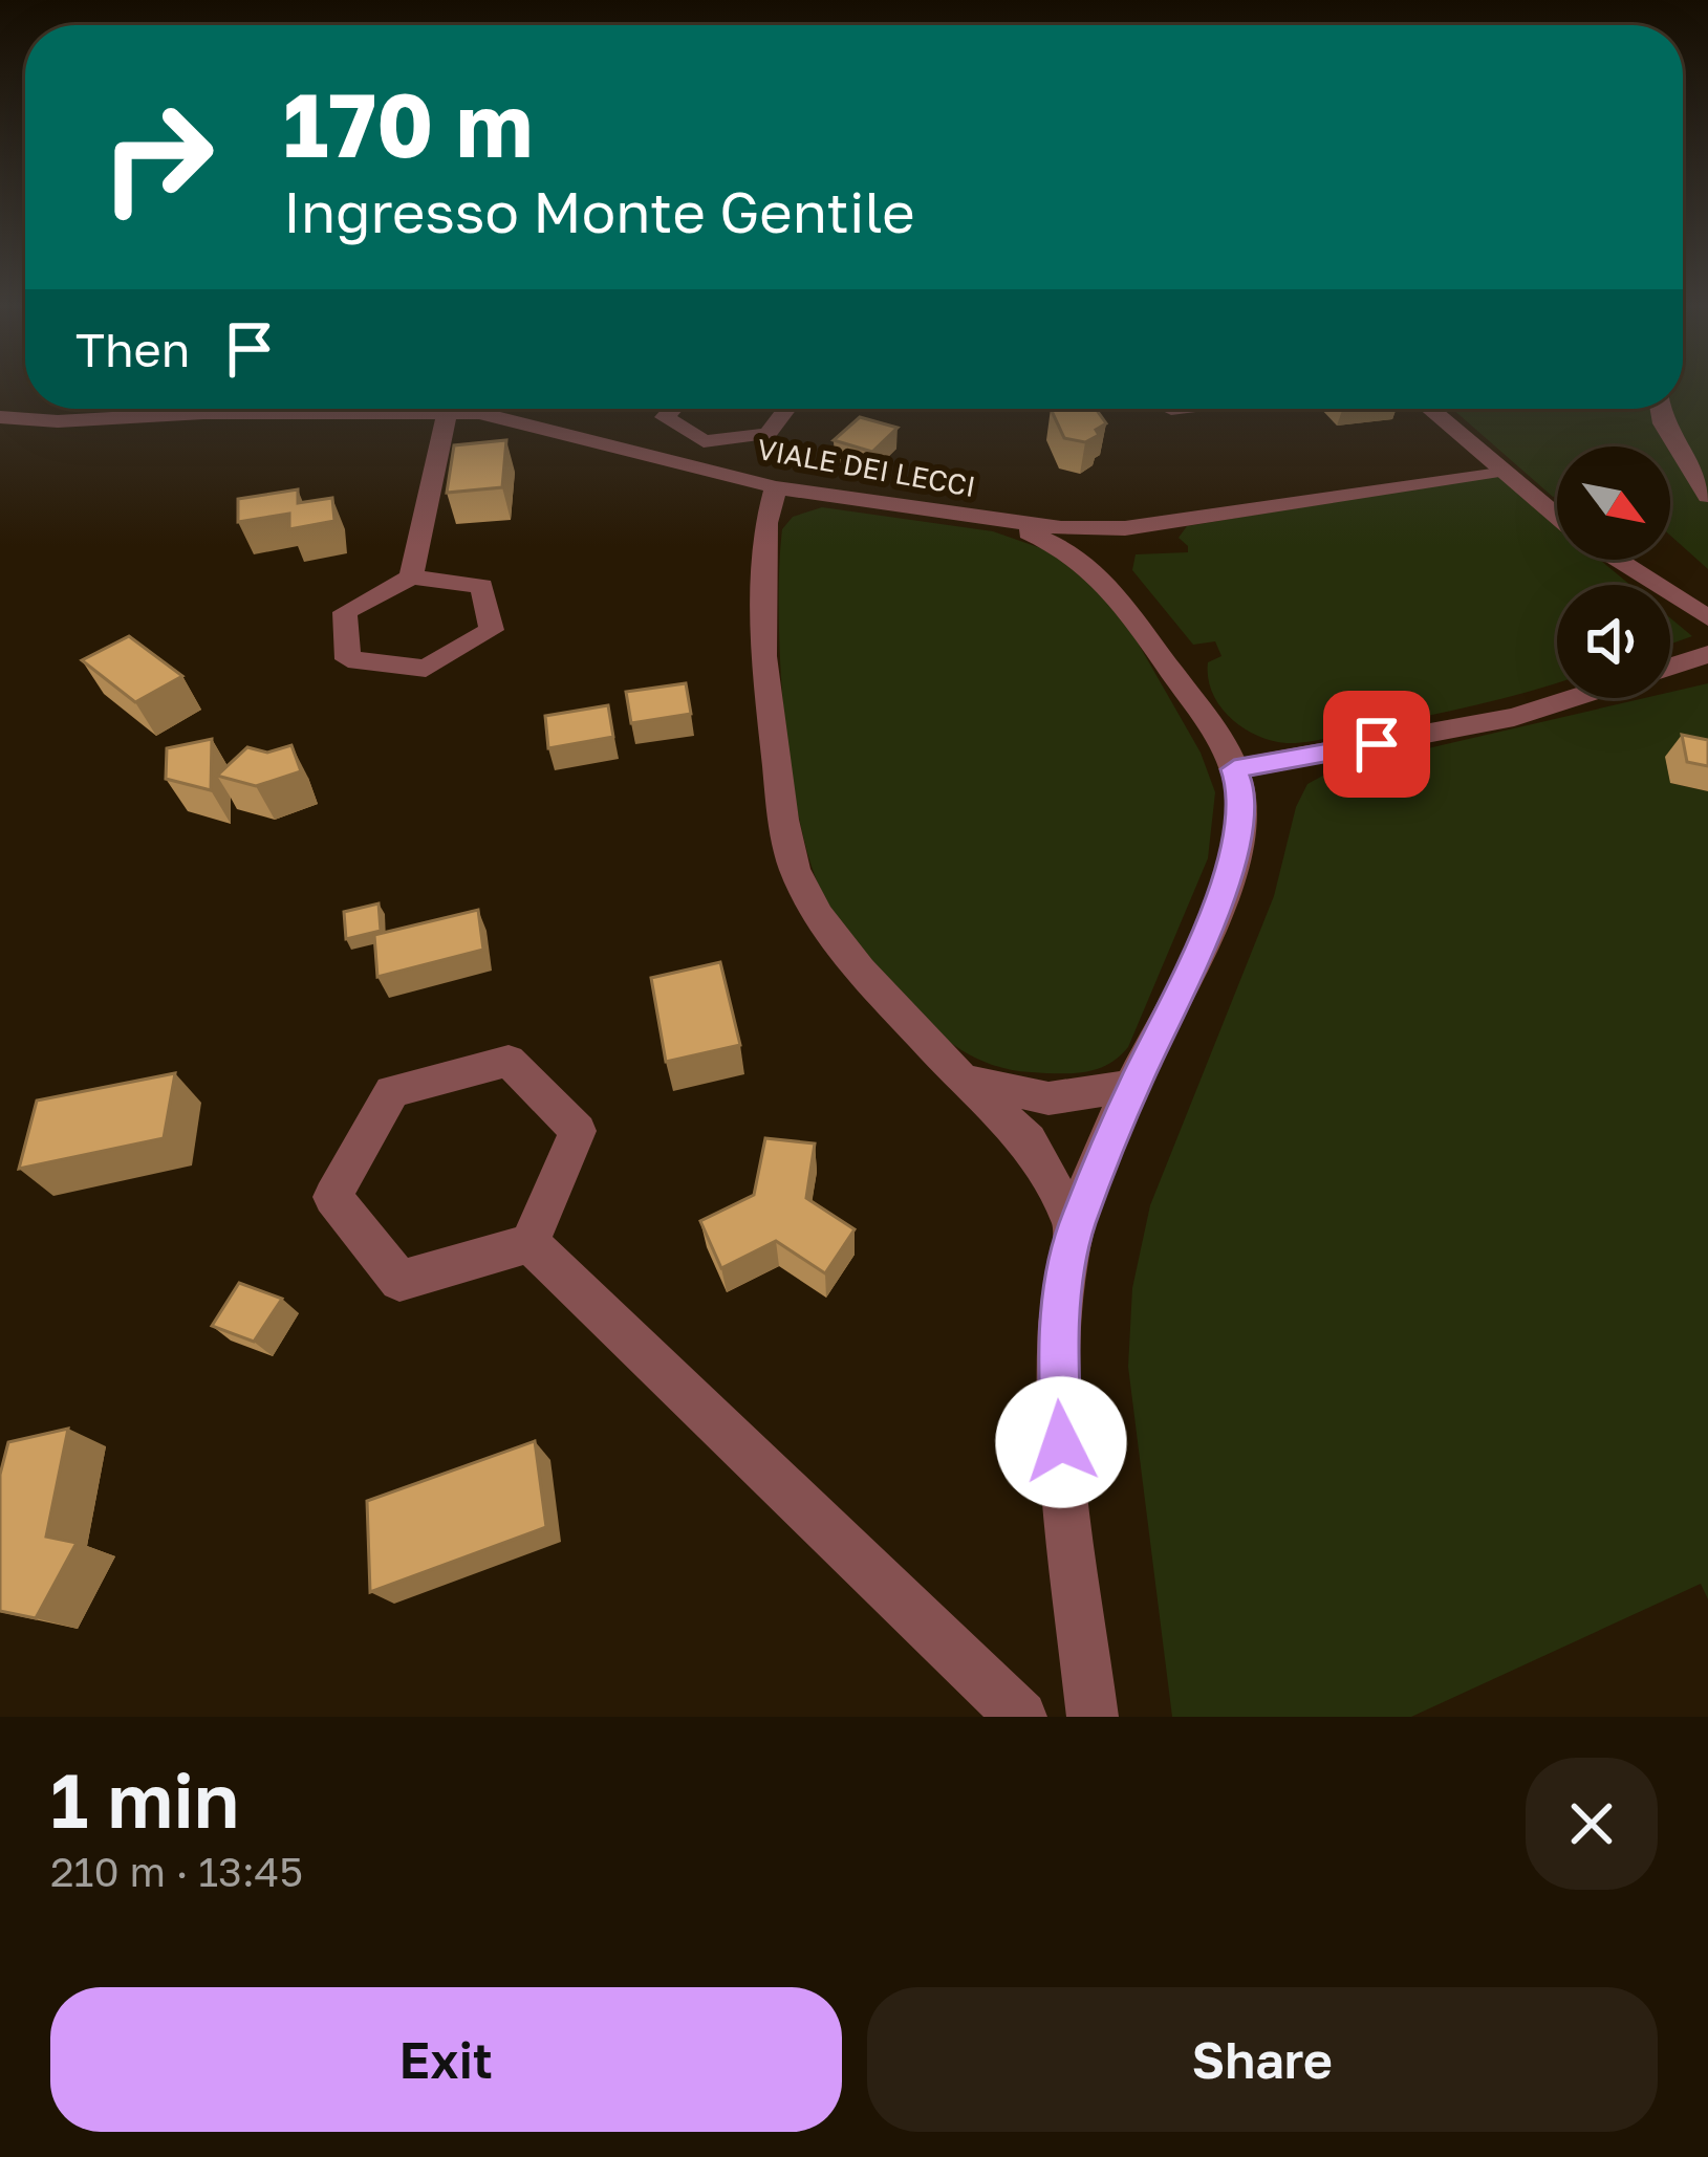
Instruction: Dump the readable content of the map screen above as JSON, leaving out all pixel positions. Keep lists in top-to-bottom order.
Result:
{
  "streets": {
    "street": ["VIALE DEI LECCI"]
  },
  "north": "bottom right",
  "page": {
    "turn": ["170 m", "Ingresso Monte Gentile"],
    "then": "Then",
    "heading": ["1 min", "210 m · 13:45"],
    "buttons": ["Exit", "Share"]
  }
}
